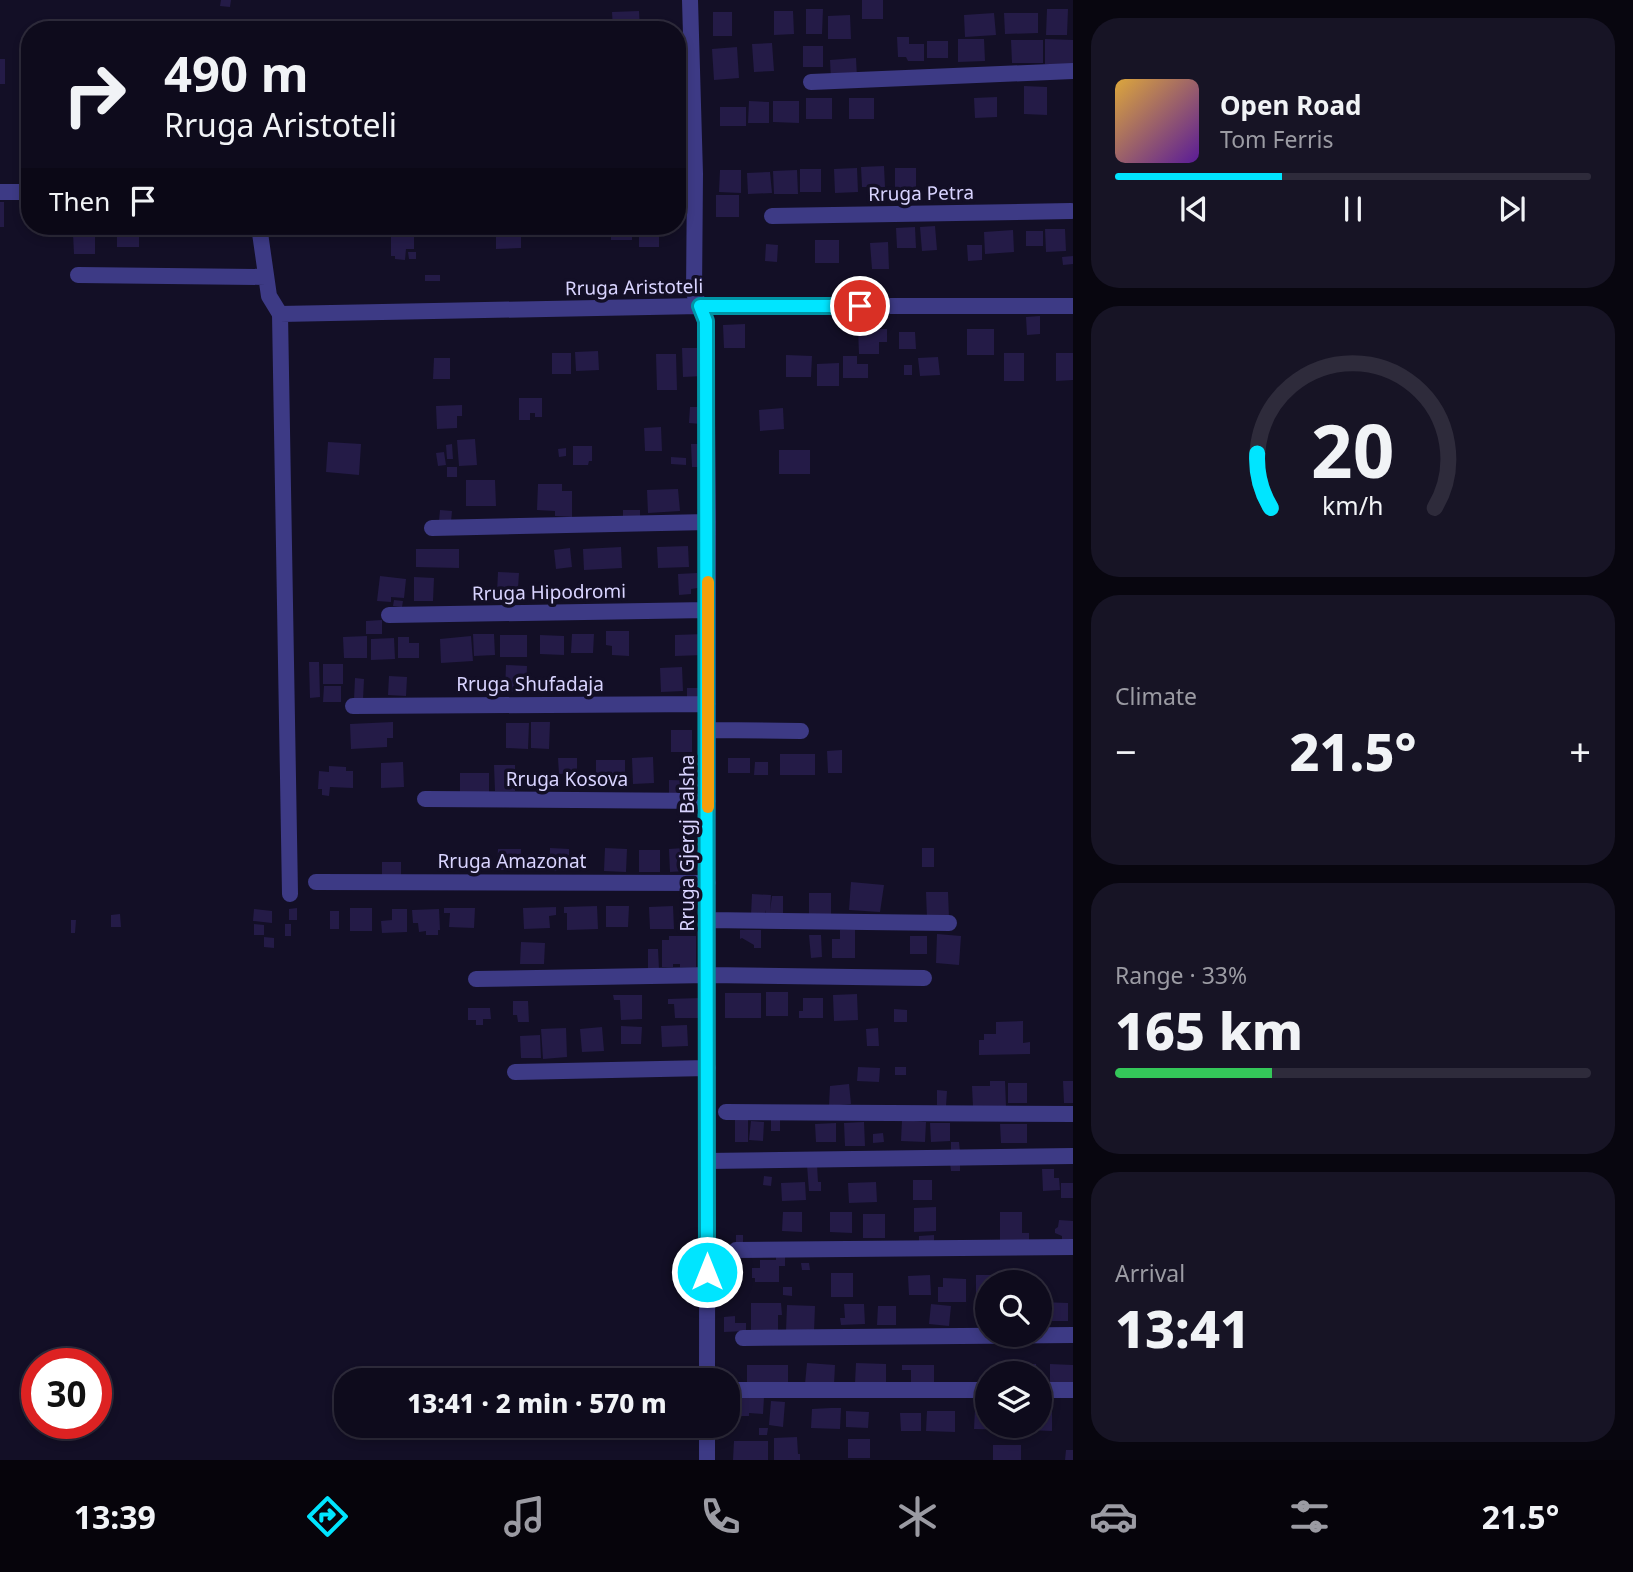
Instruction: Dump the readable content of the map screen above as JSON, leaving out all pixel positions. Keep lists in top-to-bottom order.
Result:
{
  "streets": {
    "street": [
      "Rruga Petra",
      "Rruga Aristoteli",
      "Rruga Hipodromi",
      "Rruga Shufadaja",
      "Rruga Kosova",
      "Rruga Gjergj Balsha",
      "Rruga Amazonat"
    ]
  },
  "crossings": [
    ["Rruga Aristoteli", "Rruga Gjergj Balsha"],
    ["Rruga Hipodromi", "Rruga Gjergj Balsha"],
    ["Rruga Shufadaja", "Rruga Gjergj Balsha"],
    ["Rruga Kosova", "Rruga Gjergj Balsha"],
    ["Rruga Gjergj Balsha", "Rruga Amazonat"]
  ],
  "page": {
    "turn": ["490 m", "Rruga Aristoteli"],
    "song": ["Open Road", "Tom Ferris"],
    "then": "Then",
    "tile": [
      "Climate",
      ["Range · 33%", "165 km"],
      ["Arrival", "13:41"]
    ],
    "heat": ["−", "21.5°", "+"],
    "limit": "30",
    "trip": "13:41 · 2 min · 570 m",
    "tabs": ["13:39", "21.5°"],
    "gauge": ["20", "km/h"]
  }
}
